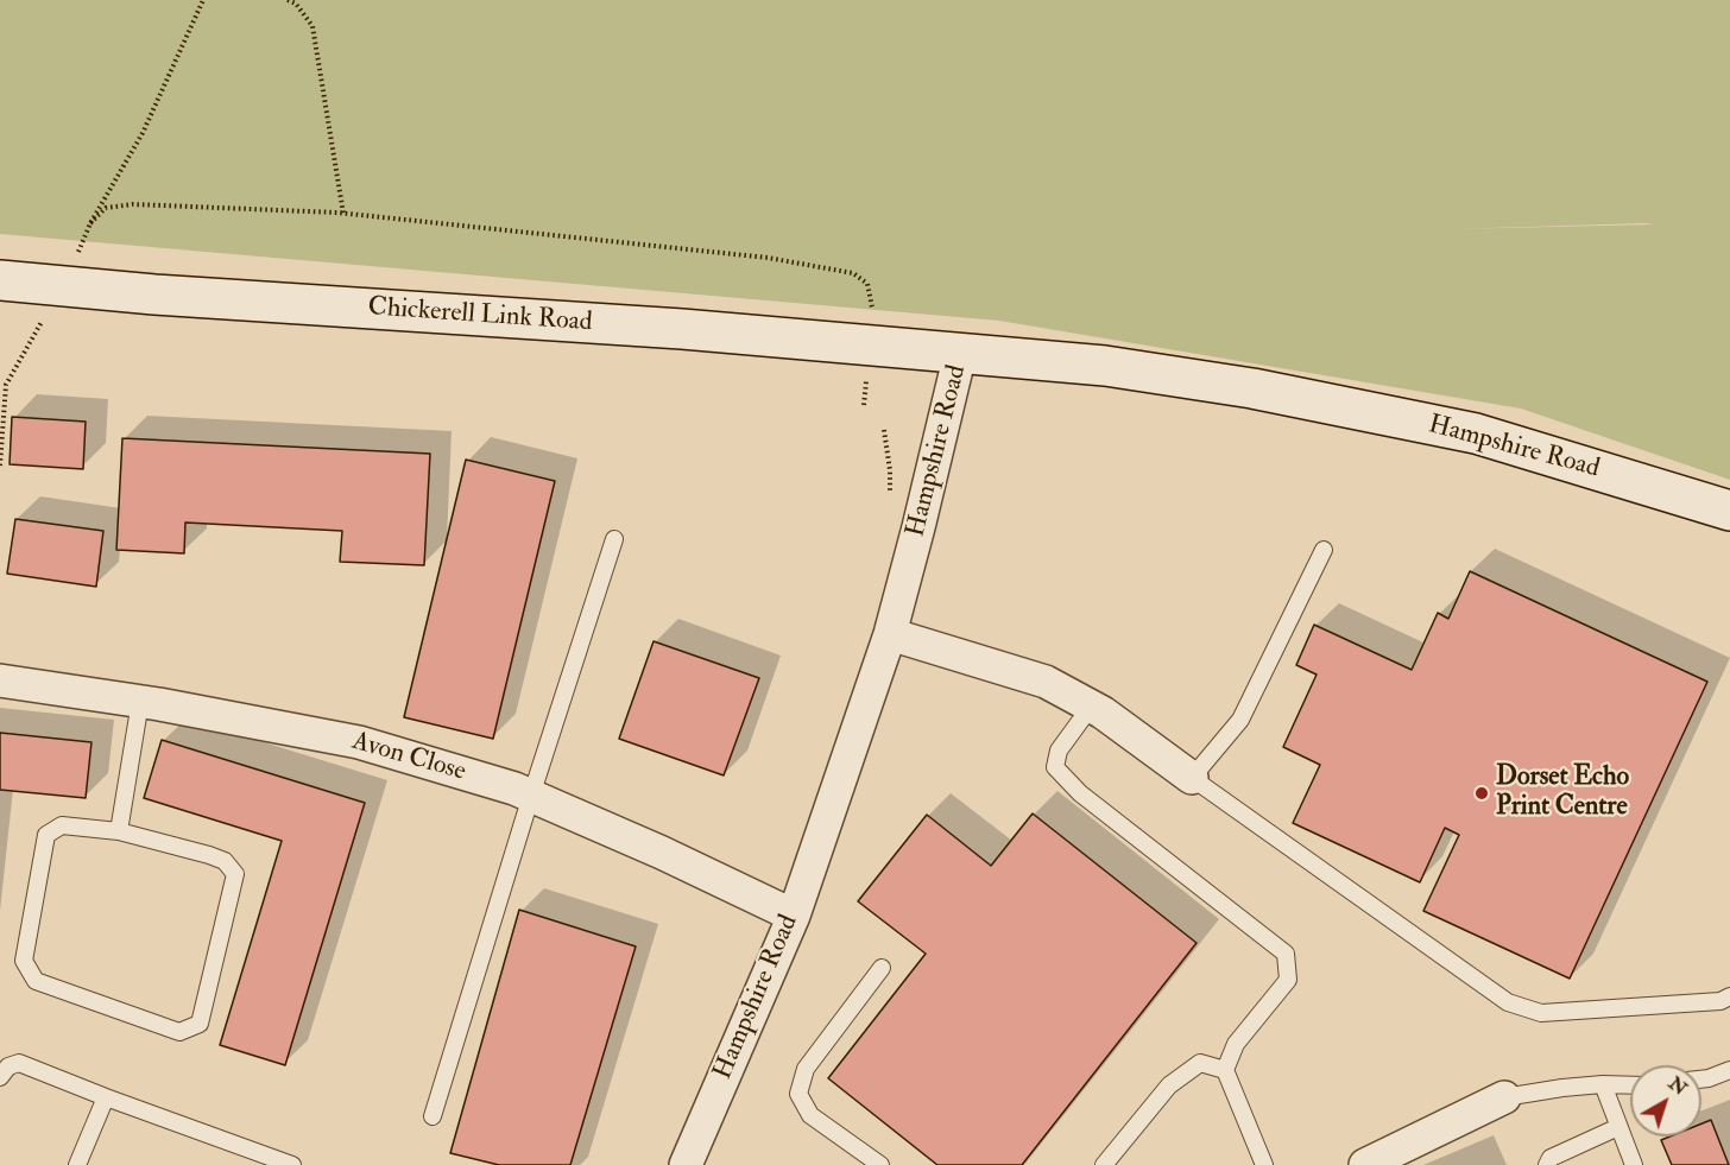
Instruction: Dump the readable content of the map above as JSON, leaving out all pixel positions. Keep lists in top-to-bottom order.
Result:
{
  "streets": {
    "main road": ["Chickerell Link Road", "Hampshire Road"],
    "street": ["Avon Close"]
  },
  "crossings": [
    ["Chickerell Link Road", "Hampshire Road"],
    ["Hampshire Road", "Avon Close"]
  ],
  "places": ["Dorset Echo Print Centre"],
  "north": "top right"
}
